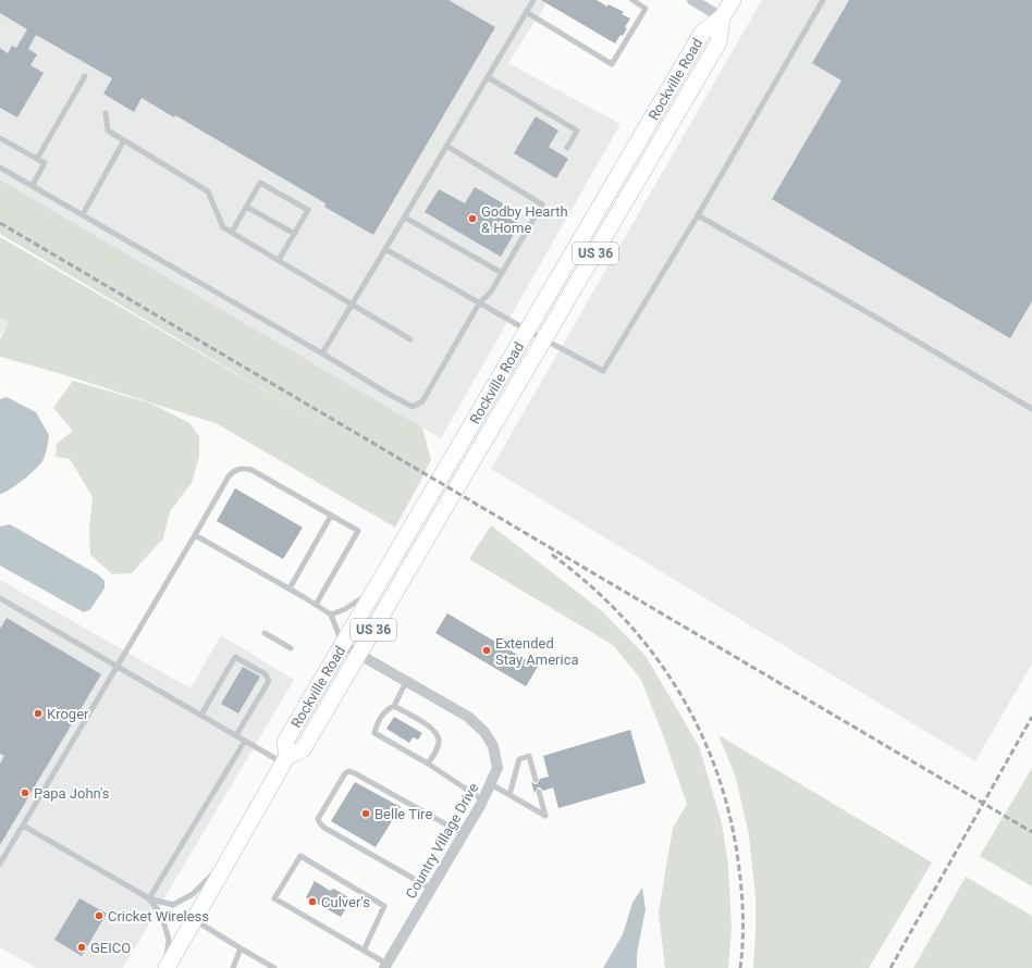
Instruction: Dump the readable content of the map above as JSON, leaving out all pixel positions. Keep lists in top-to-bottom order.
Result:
{
  "streets": {
    "main road": ["Rockville Road", "US 36"],
    "street": ["Country Village Drive"]
  },
  "crossings": [
    ["Rockville Road", "Country Village Drive"]
  ],
  "places": [
    "Godby Hearth & Home",
    "Extended Stay America",
    "Kroger",
    "Papa John's",
    "Belle Tire",
    "Culver's",
    "Cricket Wireless",
    "GEICO"
  ]
}
